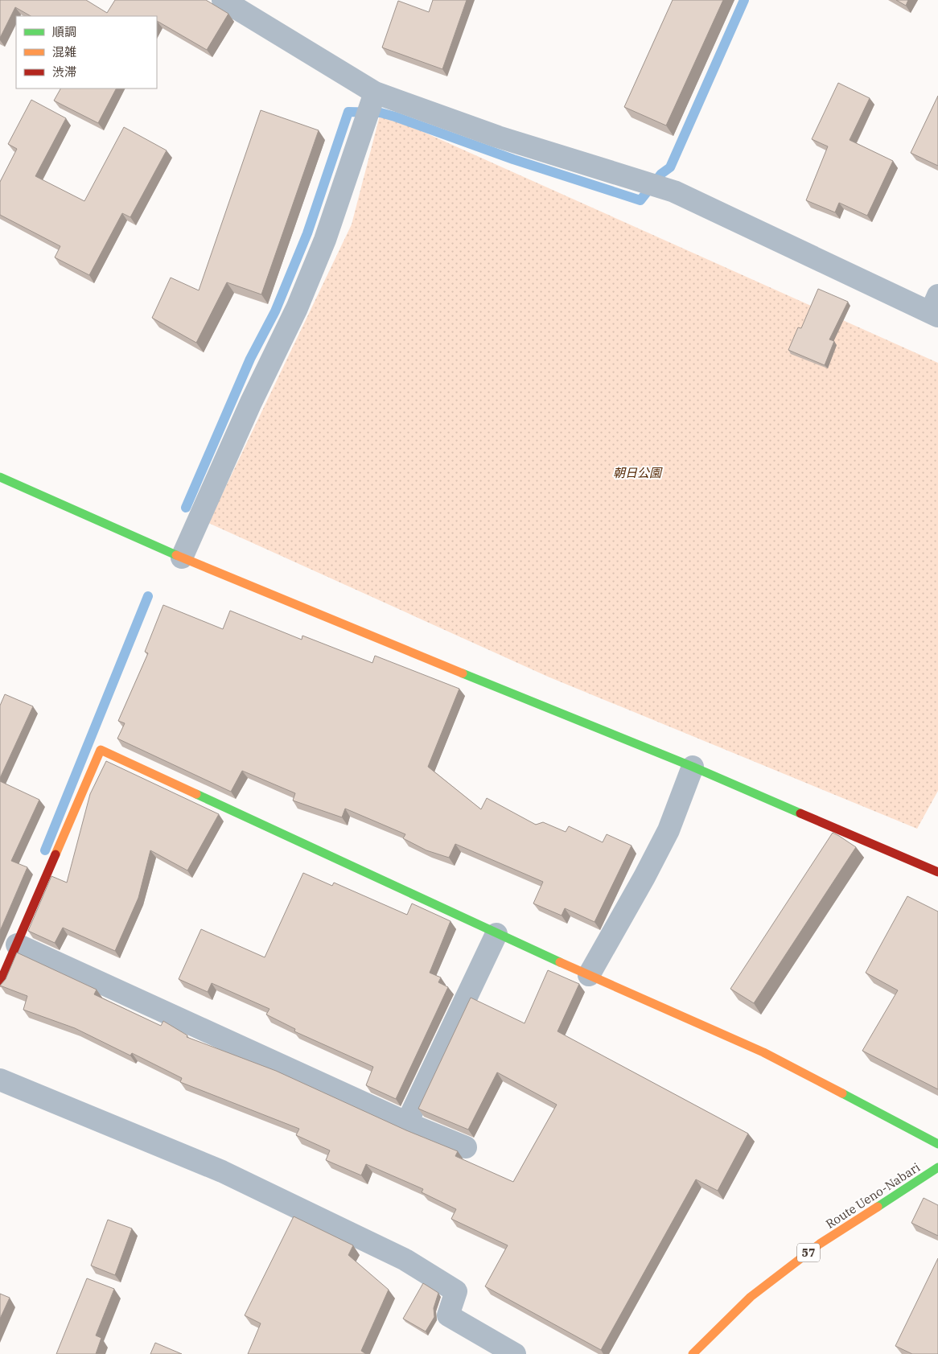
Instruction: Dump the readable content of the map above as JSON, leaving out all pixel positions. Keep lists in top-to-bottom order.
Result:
{
  "streets": {
    "street": ["Route Ueno-Nabari", "57"]
  },
  "parks": ["朝日公園"],
  "legend": ["順調", "混雑", "渋滞"]
}
